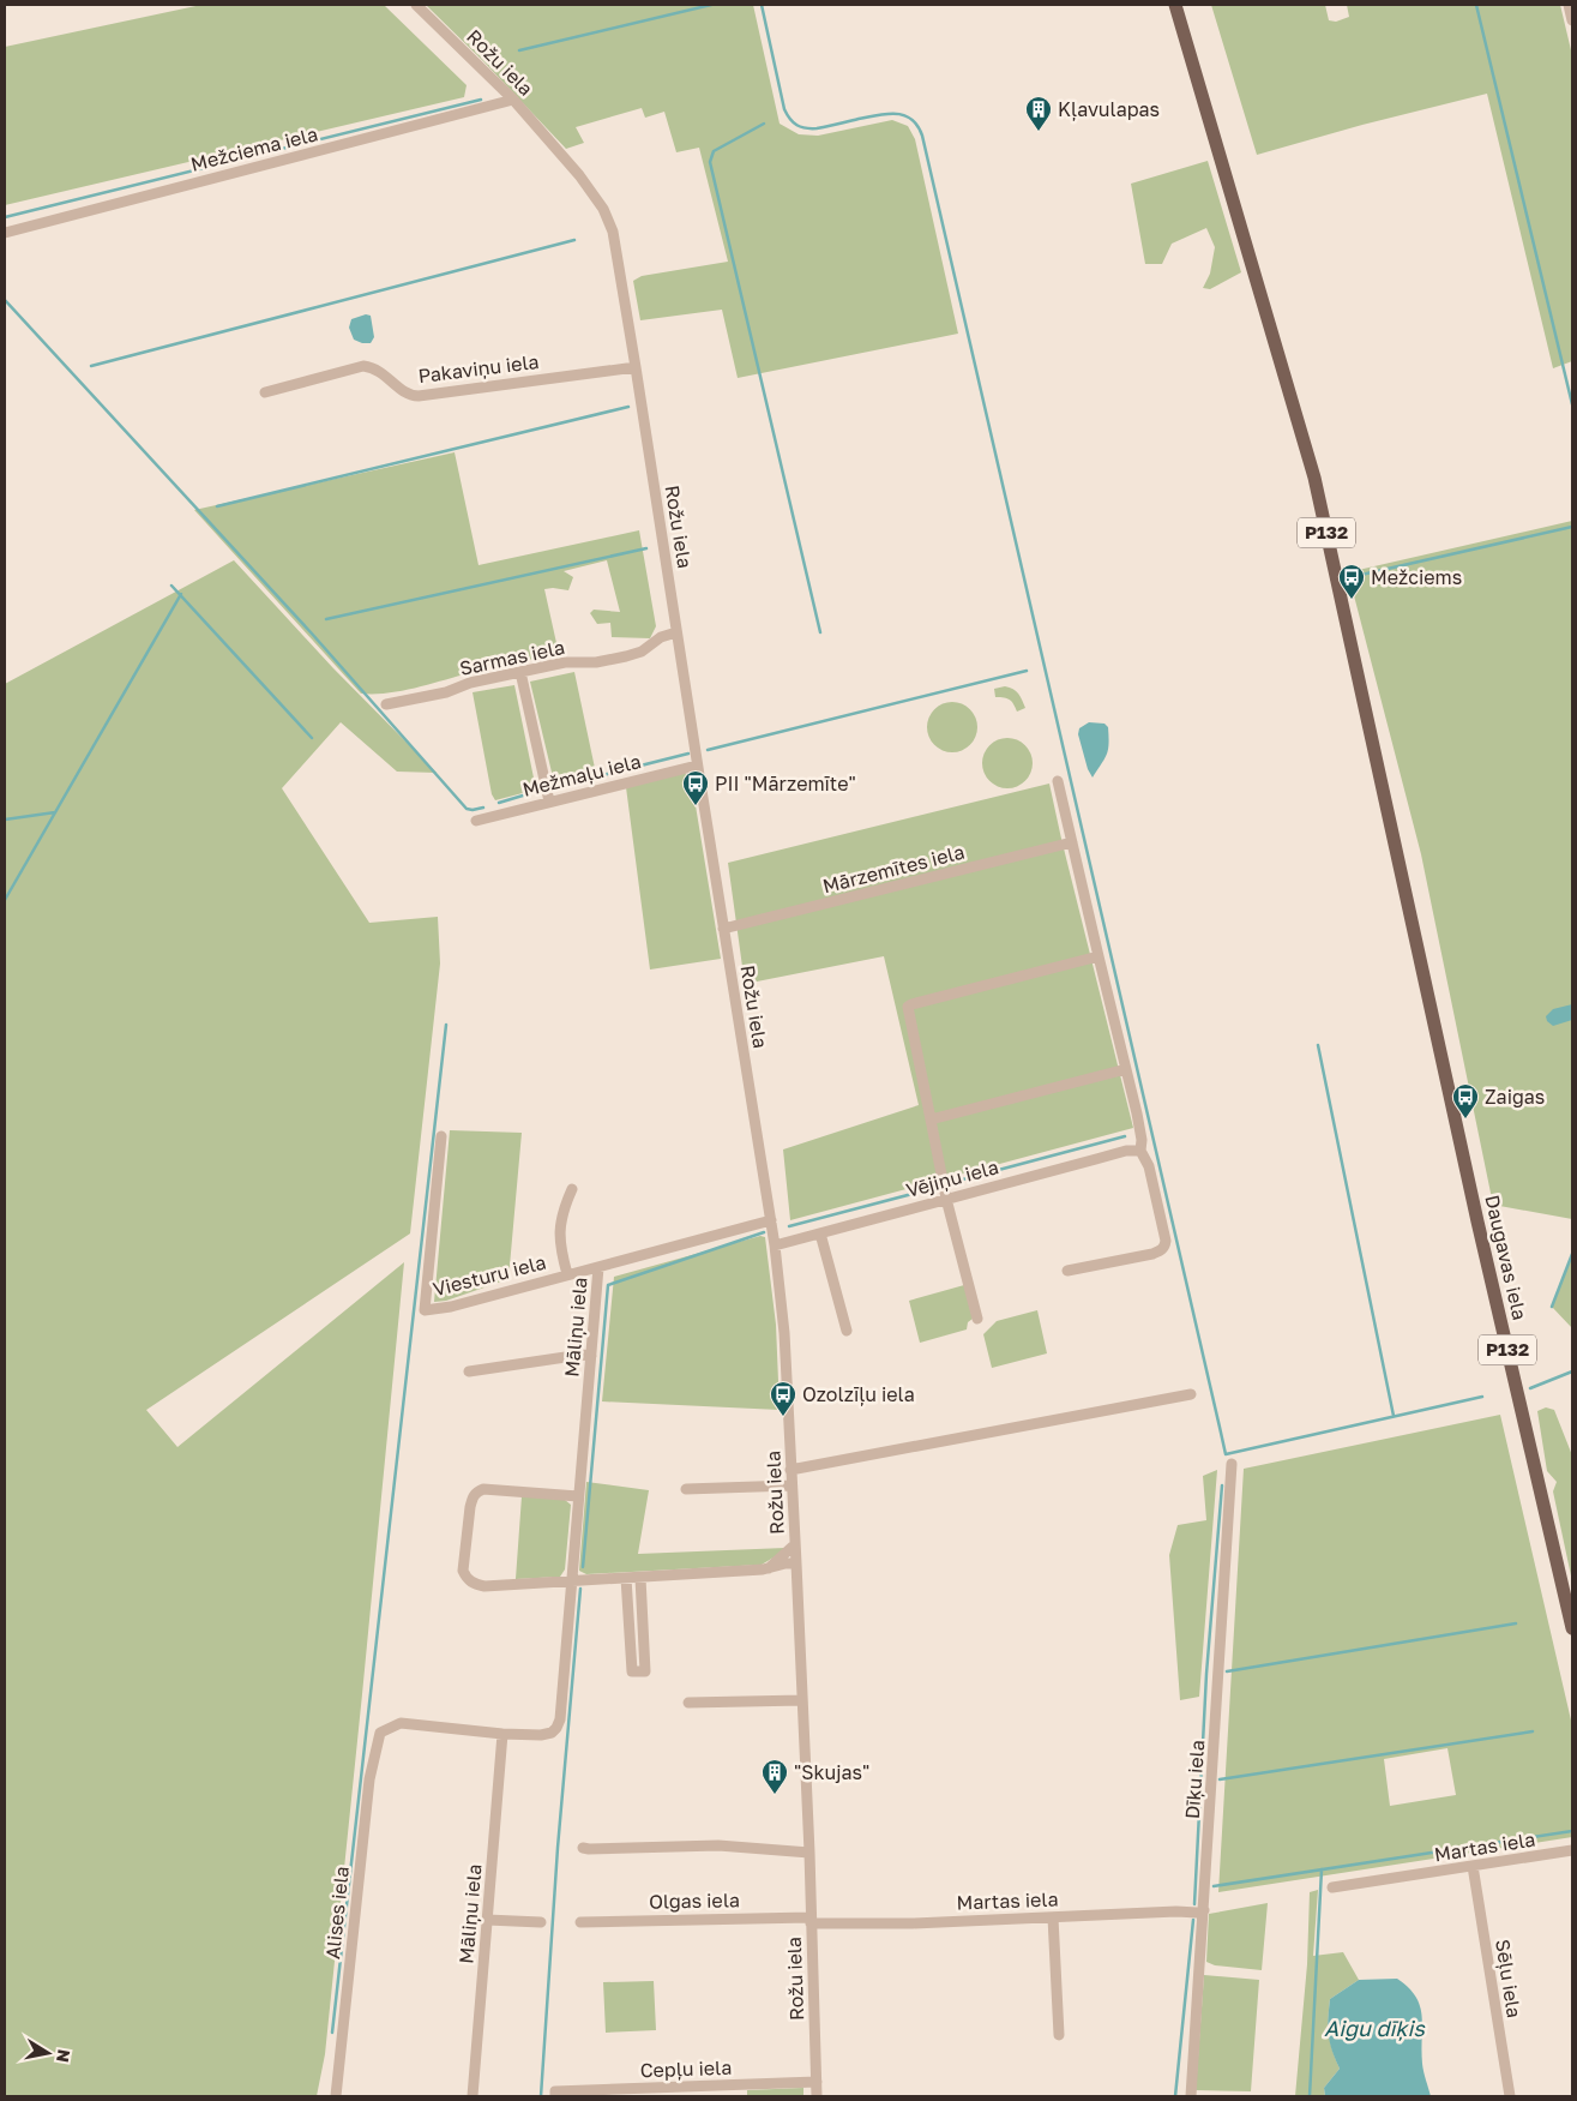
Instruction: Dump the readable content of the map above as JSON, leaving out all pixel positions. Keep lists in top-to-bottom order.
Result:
{
  "streets": {
    "main road": ["P132", "Daugavas iela"],
    "street": [
      "Rožu iela",
      "Mežciema iela",
      "Pakaviņu iela",
      "Sarmas iela",
      "Mežmaļu iela",
      "Mārzemītes iela",
      "Vējiņu iela",
      "Viesturu iela",
      "Māliņu iela",
      "Dīķu iela",
      "Martas iela",
      "Olgas iela",
      "Alises iela",
      "Sēļu iela",
      "Cepļu iela"
    ]
  },
  "crossings": [
    ["Rožu iela", "Mežciema iela"],
    ["Rožu iela", "Pakaviņu iela"],
    ["Rožu iela", "Sarmas iela"],
    ["Rožu iela", "Mežmaļu iela"],
    ["Rožu iela", "Mārzemītes iela"],
    ["Rožu iela", "Vējiņu iela"],
    ["Rožu iela", "Māliņu iela"],
    ["Rožu iela", "Martas iela"],
    ["Rožu iela", "Olgas iela"],
    ["Rožu iela", "Cepļu iela"],
    ["Viesturu iela", "Māliņu iela"],
    ["Māliņu iela", "Alises iela"],
    ["Dīķu iela", "Martas iela"],
    ["Martas iela", "Olgas iela"],
    ["Martas iela", "Sēļu iela"]
  ],
  "water": ["Aigu dīķis"],
  "places": {
    "building": ["Kļavulapas", "\"Skujas\""],
    "bus stop": [
      "Mežciems",
      "PII \"Mārzemīte\"",
      "Zaigas",
      "Ozolzīļu iela"
    ]
  },
  "north": "right"
}
